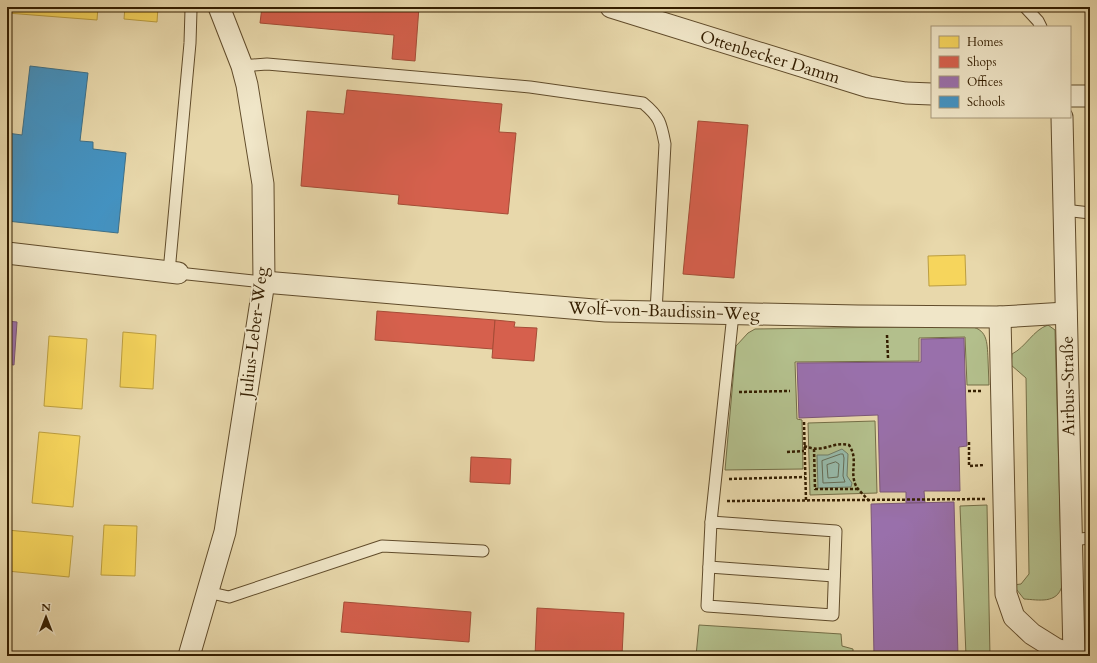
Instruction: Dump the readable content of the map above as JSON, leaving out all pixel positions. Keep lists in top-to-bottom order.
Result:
{
  "streets": {
    "street": [
      "Ottenbecker Damm",
      "Wolf-von-Baudissin-Weg",
      "Julius-Leber-Weg",
      "Airbus-Straße"
    ]
  },
  "crossings": [
    ["Wolf-von-Baudissin-Weg", "Julius-Leber-Weg"],
    ["Wolf-von-Baudissin-Weg", "Airbus-Straße"]
  ],
  "legend": [
    "Homes",
    "Shops",
    "Offices",
    "Schools"
  ],
  "north": "top"
}
